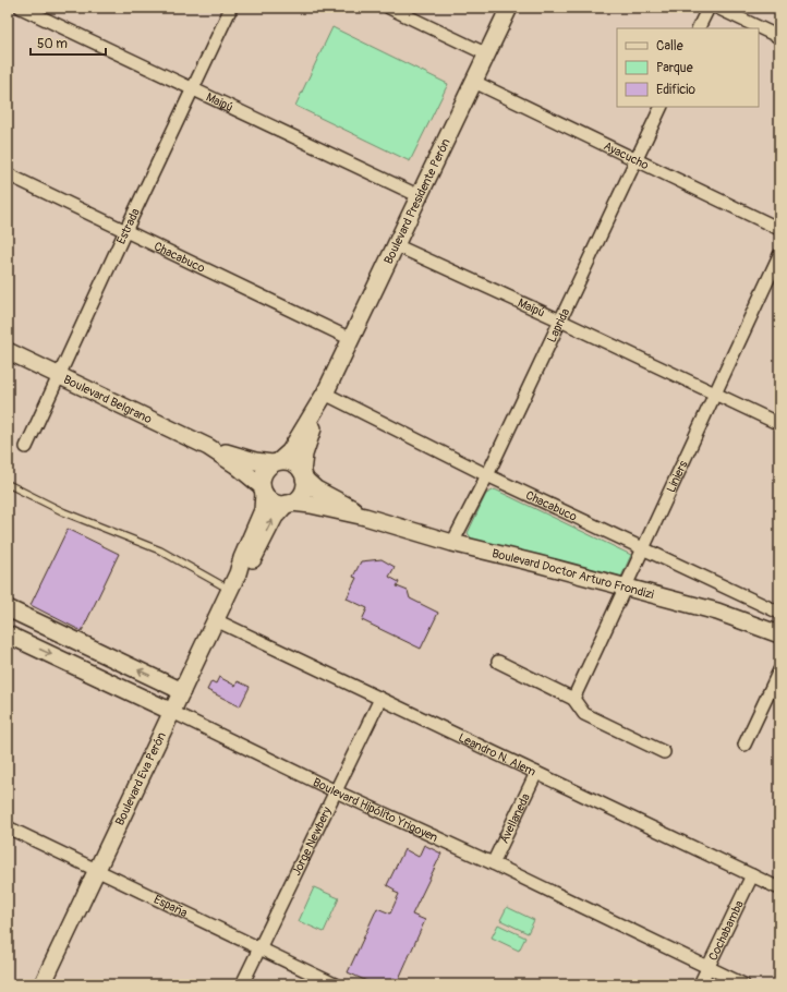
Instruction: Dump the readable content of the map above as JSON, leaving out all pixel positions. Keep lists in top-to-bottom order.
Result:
{
  "streets": {
    "street": [
      "Maipú",
      "Ayacucho",
      "Boulevard Presidente Perón",
      "Estrada",
      "Chacabuco",
      "Laprida",
      "Boulevard Belgrano",
      "Liniers",
      "Boulevard Doctor Arturo Frondizi",
      "Leandro N. Alem",
      "Boulevard Eva Perón",
      "Boulevard Hipólito Yrigoyen",
      "Avellaneda",
      "Jorge Newbery",
      "España",
      "Cochabamba"
    ]
  },
  "crossings": [
    ["Maipú", "Boulevard Presidente Perón"],
    ["Maipú", "Estrada"],
    ["Maipú", "Laprida"],
    ["Maipú", "Liniers"],
    ["Ayacucho", "Boulevard Presidente Perón"],
    ["Ayacucho", "Laprida"],
    ["Boulevard Presidente Perón", "Chacabuco"],
    ["Boulevard Presidente Perón", "Boulevard Belgrano"],
    ["Boulevard Presidente Perón", "Boulevard Doctor Arturo Frondizi"],
    ["Boulevard Presidente Perón", "Boulevard Eva Perón"],
    ["Estrada", "Chacabuco"],
    ["Estrada", "Boulevard Belgrano"],
    ["Chacabuco", "Laprida"],
    ["Chacabuco", "Liniers"],
    ["Laprida", "Boulevard Doctor Arturo Frondizi"],
    ["Boulevard Belgrano", "Boulevard Doctor Arturo Frondizi"],
    ["Liniers", "Boulevard Doctor Arturo Frondizi"],
    ["Leandro N. Alem", "Boulevard Eva Perón"],
    ["Leandro N. Alem", "Avellaneda"],
    ["Leandro N. Alem", "Jorge Newbery"],
    ["Leandro N. Alem", "Cochabamba"],
    ["Boulevard Eva Perón", "Boulevard Hipólito Yrigoyen"],
    ["Boulevard Eva Perón", "España"],
    ["Boulevard Hipólito Yrigoyen", "Avellaneda"],
    ["Boulevard Hipólito Yrigoyen", "Jorge Newbery"],
    ["Boulevard Hipólito Yrigoyen", "Cochabamba"],
    ["Jorge Newbery", "España"]
  ],
  "legend": ["Calle", "Parque", "Edificio"],
  "scale_bar": "50 m"
}
